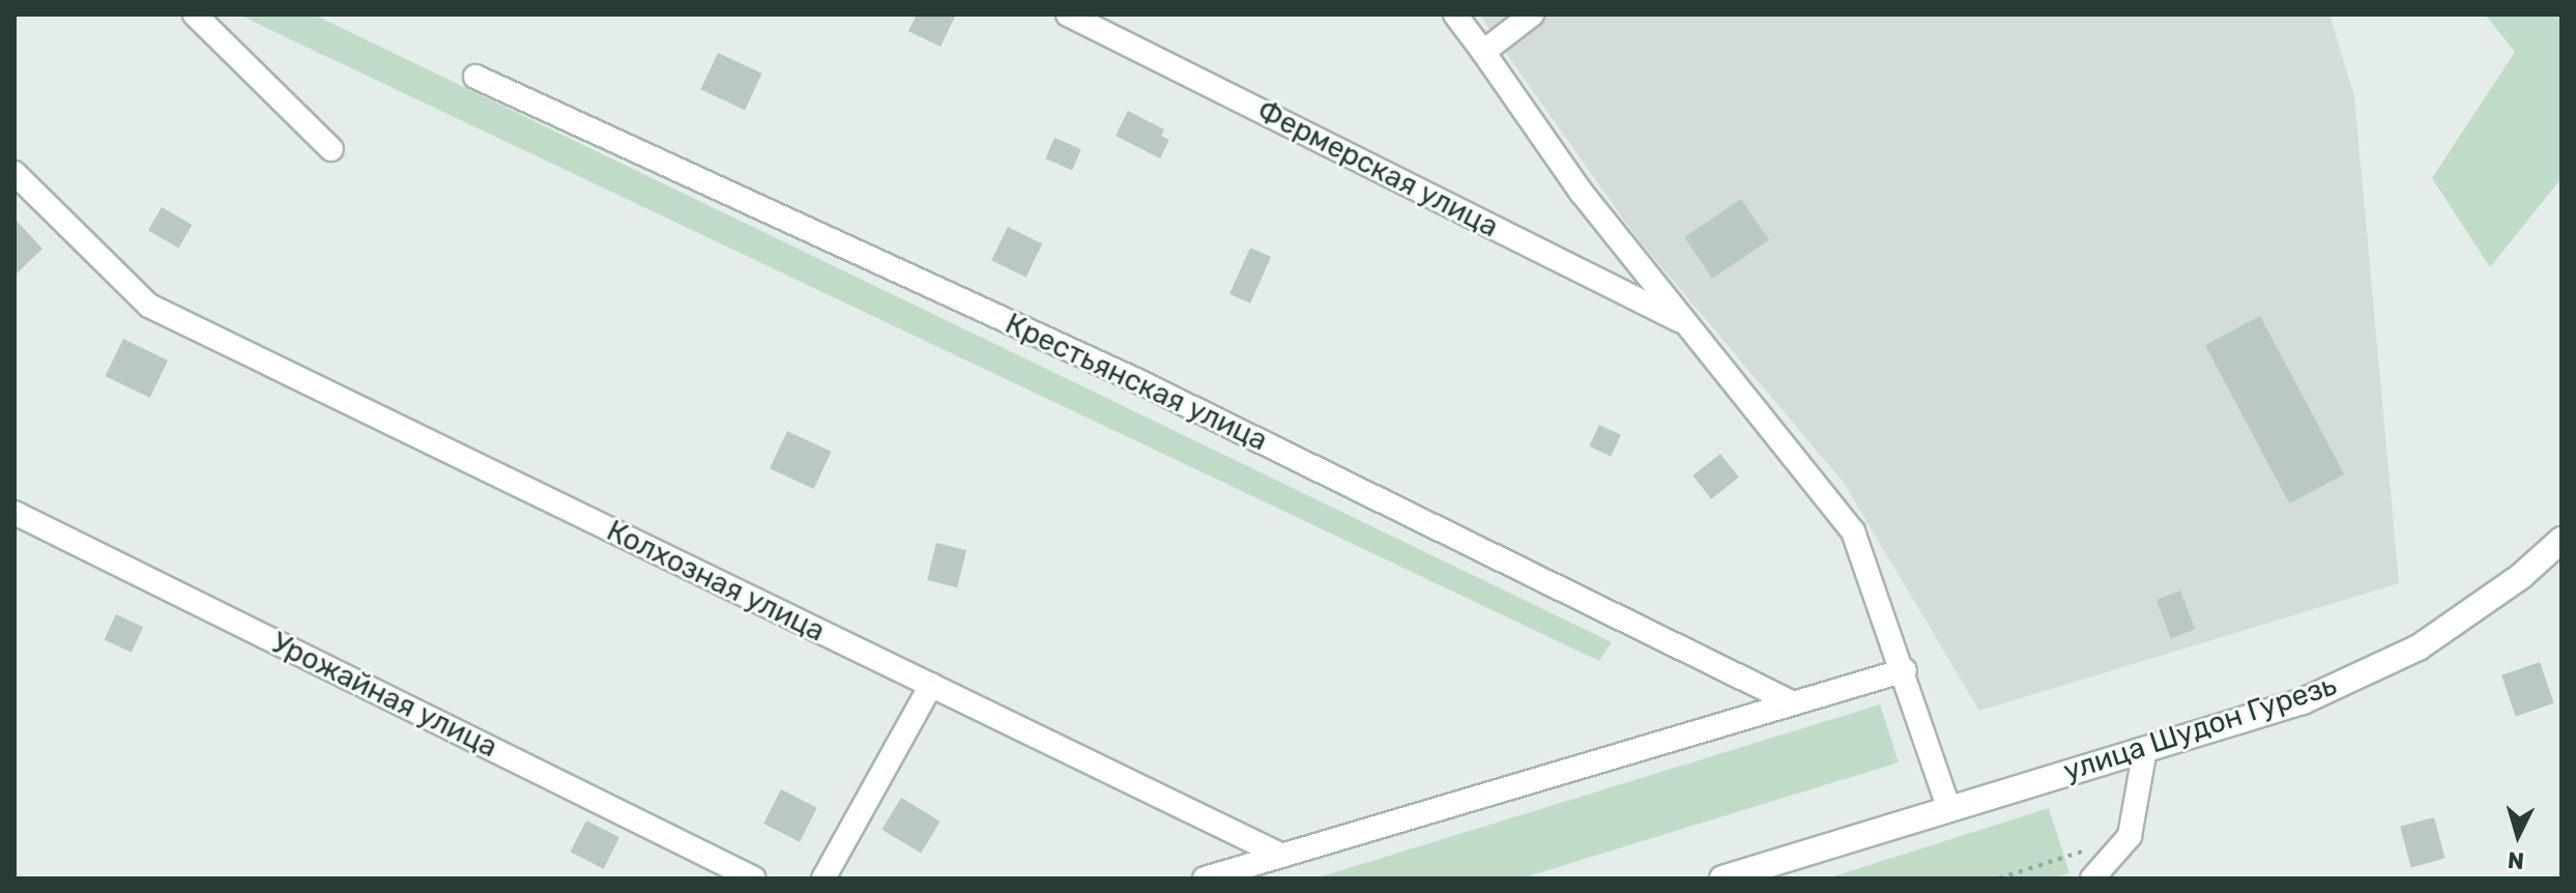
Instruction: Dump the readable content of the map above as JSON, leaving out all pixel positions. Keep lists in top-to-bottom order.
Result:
{
  "streets": {
    "street": [
      "Фермерская улица",
      "Крестьянская улица",
      "Колхозная улица",
      "Урожайная улица",
      "улица Шудон Гурезь"
    ]
  },
  "north": "bottom"
}
